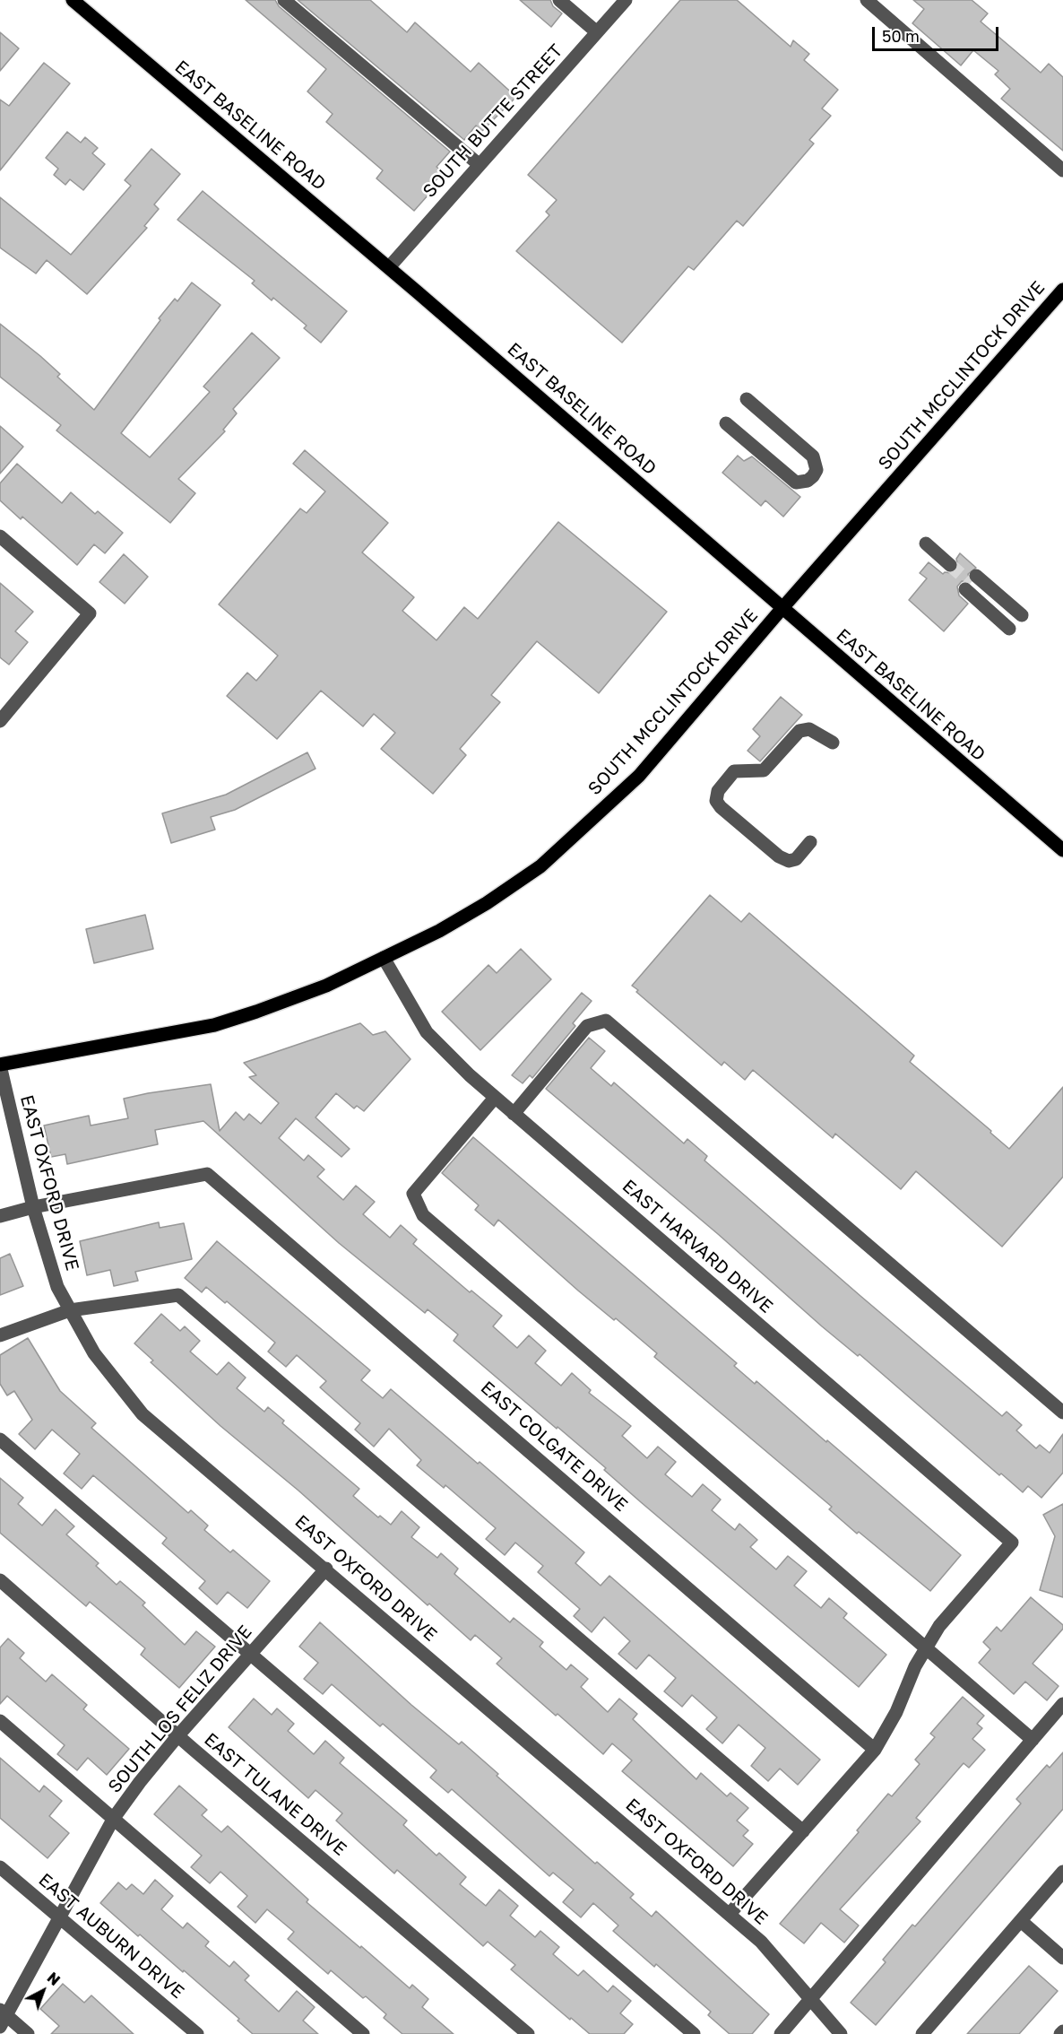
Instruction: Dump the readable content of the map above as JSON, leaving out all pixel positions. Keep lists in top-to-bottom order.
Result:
{
  "streets": {
    "main road": ["EAST BASELINE ROAD", "SOUTH MCCLINTOCK DRIVE"],
    "street": [
      "SOUTH BUTTE STREET",
      "EAST OXFORD DRIVE",
      "EAST HARVARD DRIVE",
      "EAST COLGATE DRIVE",
      "SOUTH LOS FELIZ DRIVE",
      "EAST TULANE DRIVE",
      "EAST AUBURN DRIVE"
    ]
  },
  "crossings": [
    ["SOUTH BUTTE STREET", "EAST BASELINE ROAD"],
    ["EAST BASELINE ROAD", "SOUTH MCCLINTOCK DRIVE"],
    ["SOUTH MCCLINTOCK DRIVE", "EAST OXFORD DRIVE"],
    ["SOUTH MCCLINTOCK DRIVE", "EAST HARVARD DRIVE"],
    ["EAST OXFORD DRIVE", "EAST COLGATE DRIVE"],
    ["EAST OXFORD DRIVE", "SOUTH LOS FELIZ DRIVE"],
    ["SOUTH LOS FELIZ DRIVE", "EAST TULANE DRIVE"],
    ["SOUTH LOS FELIZ DRIVE", "EAST AUBURN DRIVE"]
  ],
  "scale_bar": "50 m",
  "north": "top right"
}
